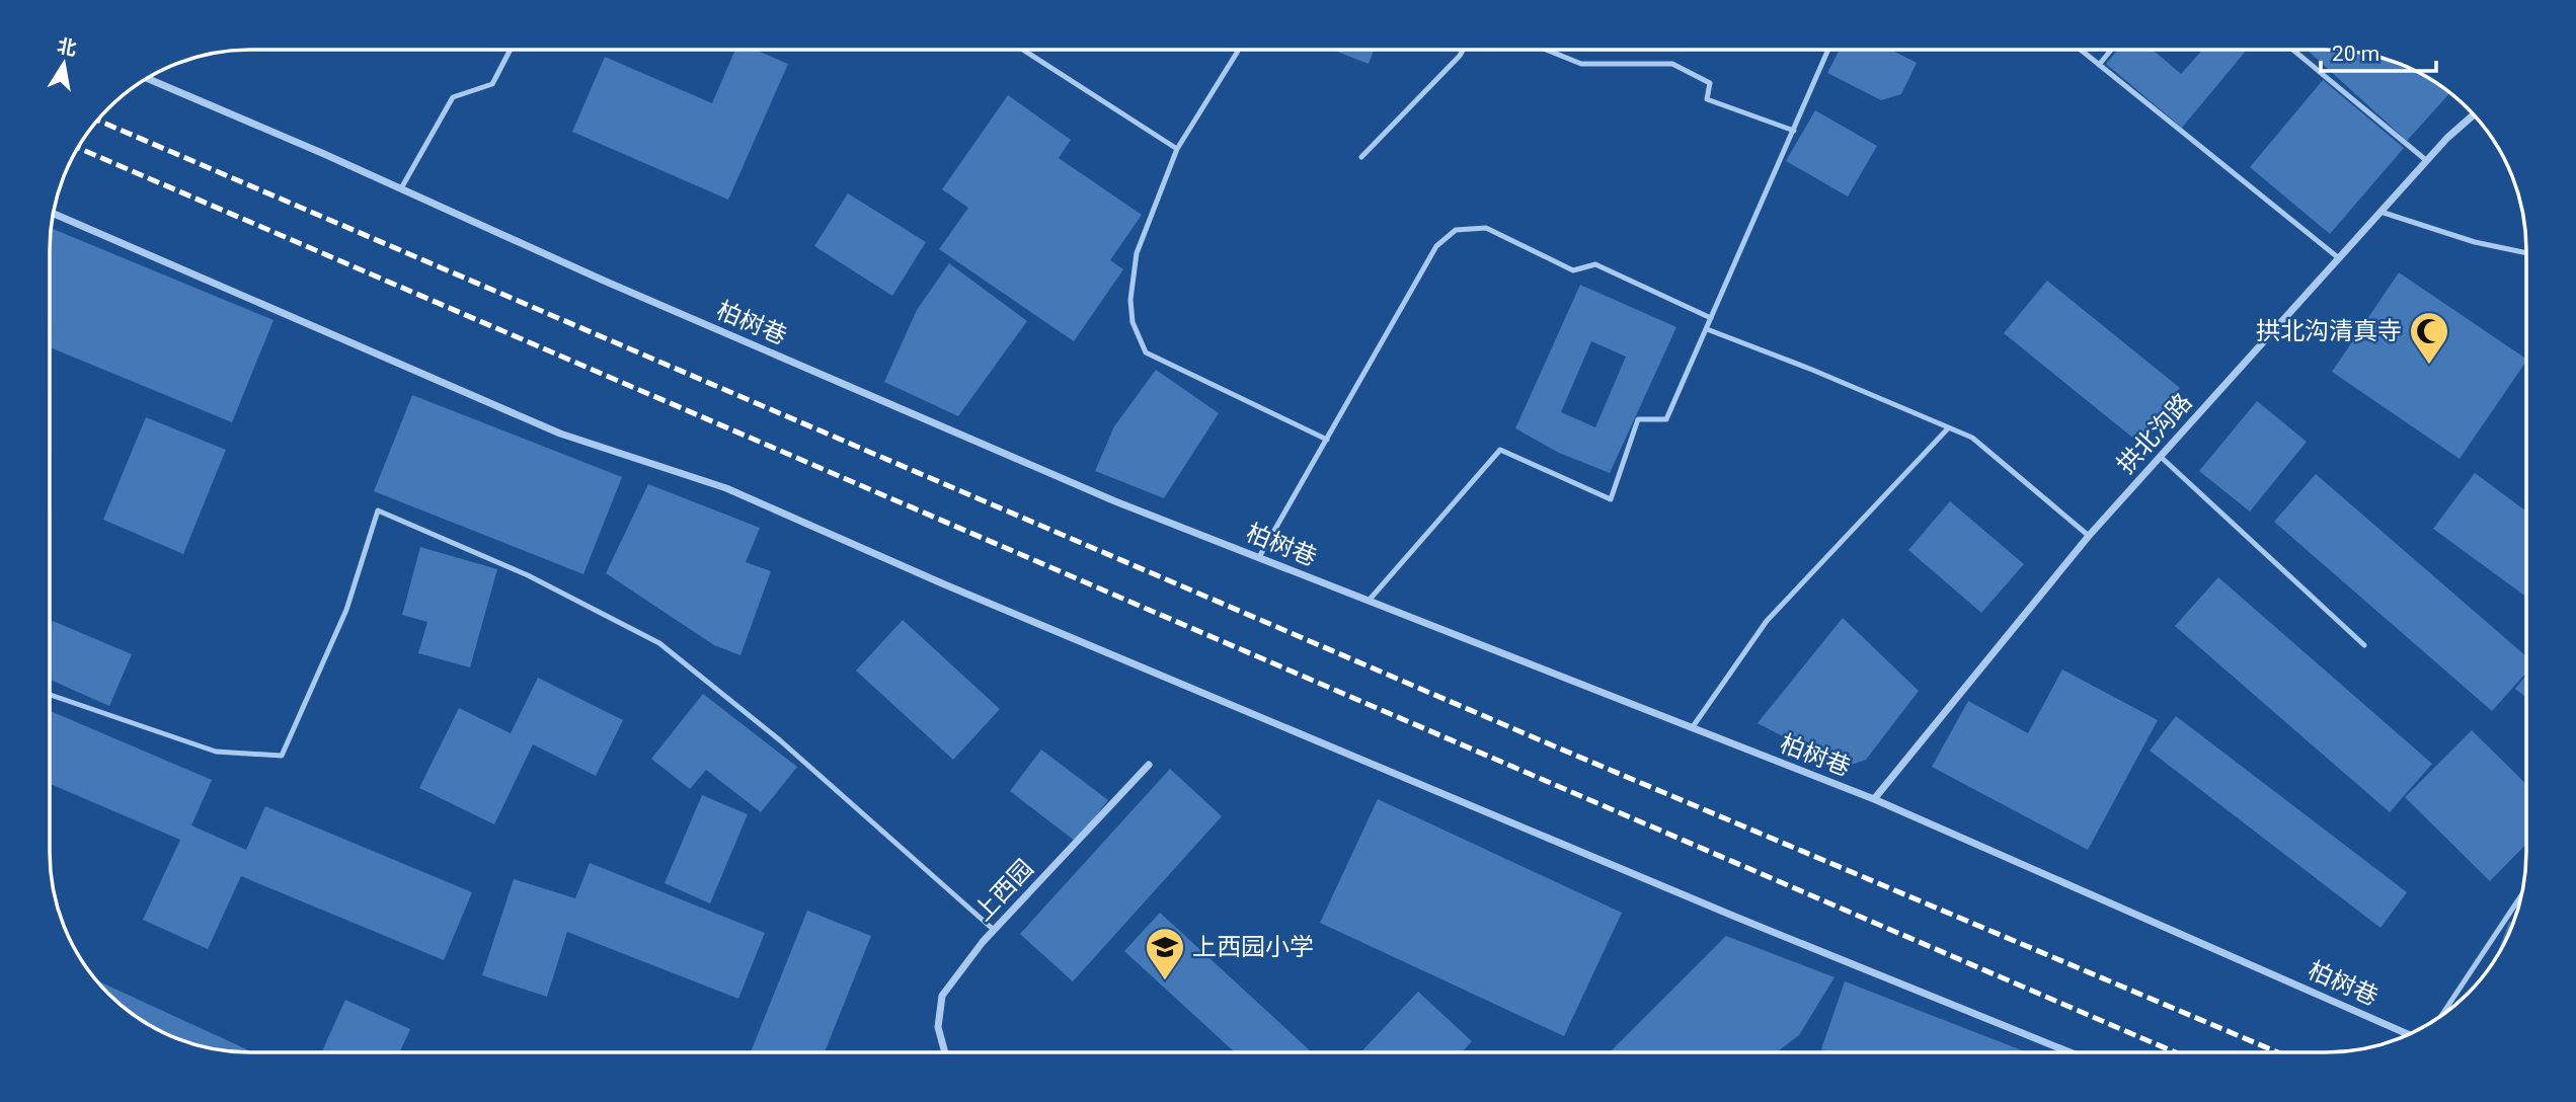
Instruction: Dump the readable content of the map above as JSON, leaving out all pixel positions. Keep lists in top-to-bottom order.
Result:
{
  "streets": {
    "street": ["柏树巷", "拱北沟路", "上西园"]
  },
  "crossings": [
    ["柏树巷", "拱北沟路"]
  ],
  "places": {
    "mosque": ["拱北沟清真寺"],
    "school or university": ["上西园小学"]
  },
  "scale_bar": "20 m",
  "north": "top"
}
